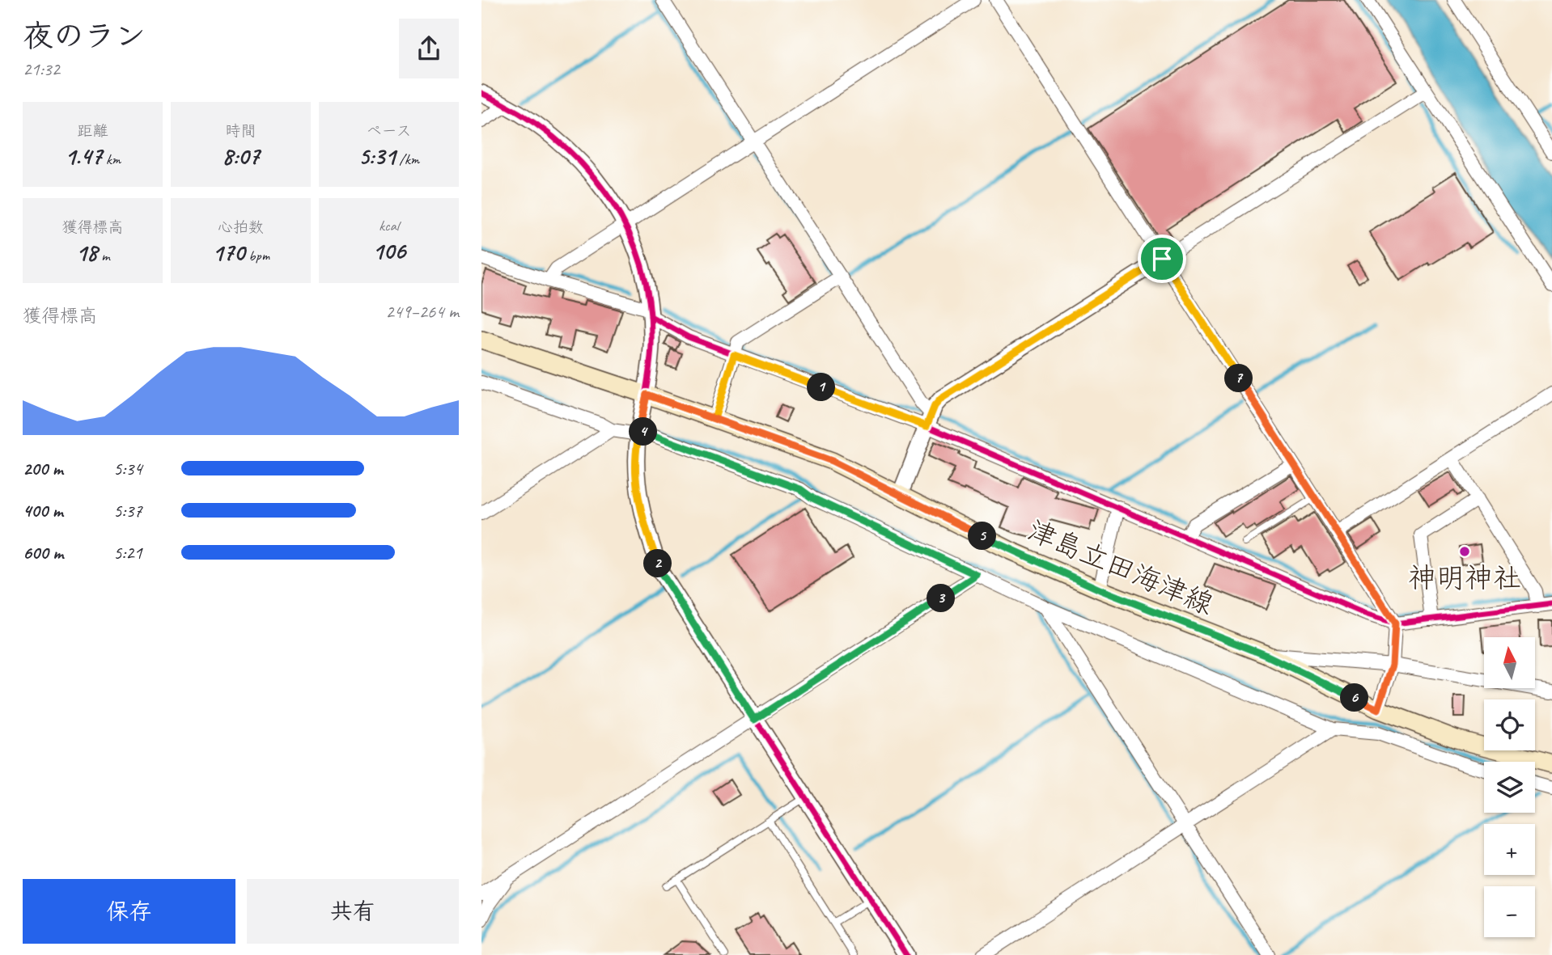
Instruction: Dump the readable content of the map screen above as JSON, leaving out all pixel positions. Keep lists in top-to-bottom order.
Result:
{
  "streets": {
    "main road": ["津島立田海津線"]
  },
  "places": ["神明神社"],
  "north": "top",
  "page": {
    "heading": ["夜のラン", "21:32"],
    "stats": [
      ["距離", "1.47 km"],
      ["時間", "8:07"],
      ["ペース", "5:31 /km"],
      ["獲得標高", "18 m"],
      ["心拍数", "170 bpm"],
      ["kcal", "106"]
    ],
    "chart": ["獲得標高", "249–264 m"],
    "pins": [
      "7",
      "1",
      "4",
      "5",
      "2",
      "3",
      "6"
    ],
    "list": [
      {
        "name": "200 m",
        "note": "5:34"
      },
      {
        "name": "400 m",
        "note": "5:37"
      },
      {
        "name": "600 m",
        "note": "5:21"
      }
    ],
    "map_buttons": ["+", "−"],
    "buttons": ["保存", "共有"]
  }
}
